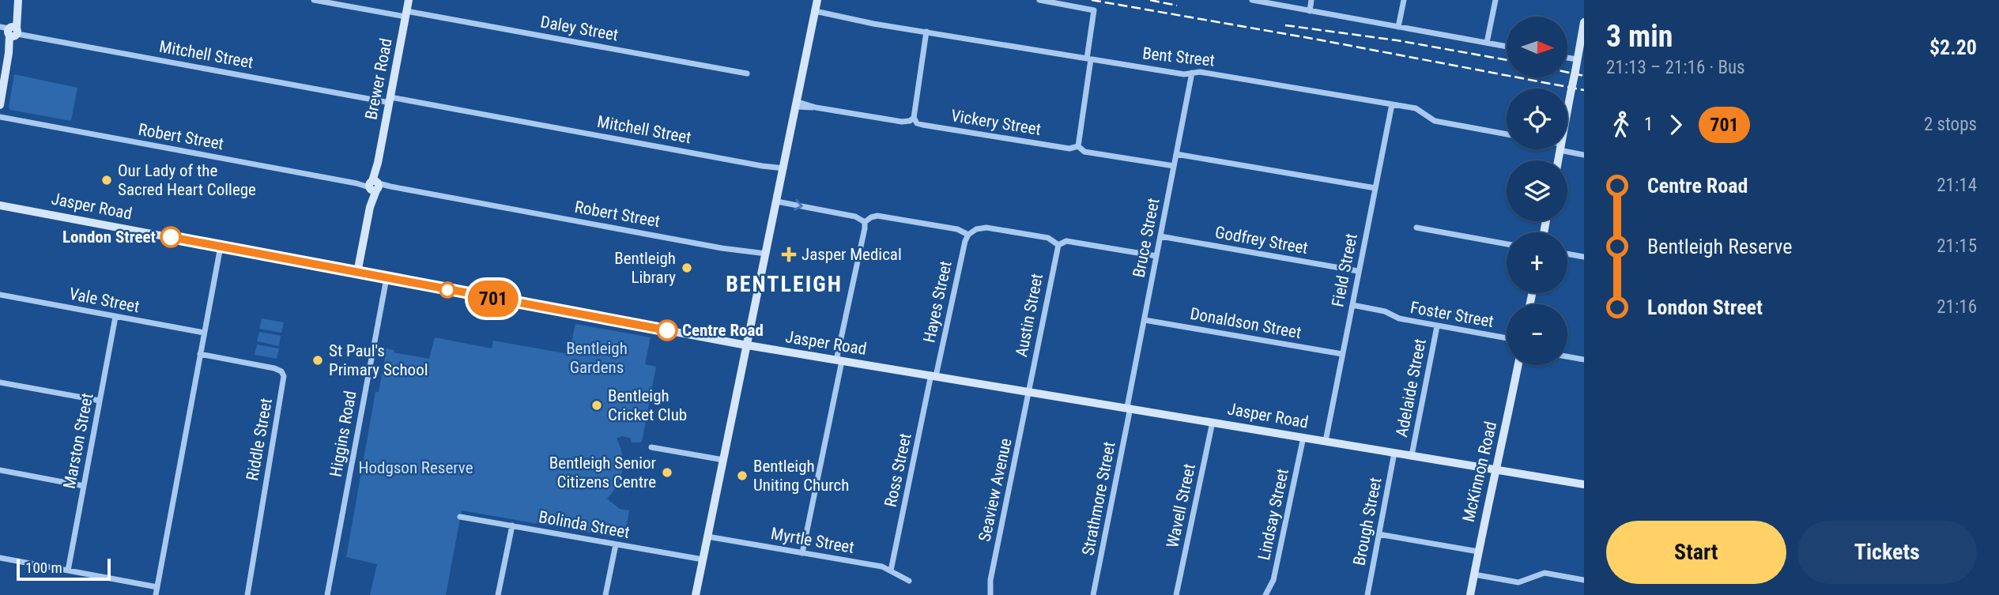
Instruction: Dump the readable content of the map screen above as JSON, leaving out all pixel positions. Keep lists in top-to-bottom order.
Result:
{
  "streets": {
    "main road": ["Brewer Road", "Jasper Road", "McKinnon Road"],
    "street": [
      "Daley Street",
      "Mitchell Street",
      "Bent Street",
      "Vickery Street",
      "Robert Street",
      "Bruce Street",
      "Godfrey Street",
      "Field Street",
      "Vale Street",
      "Hayes Street",
      "Foster Street",
      "Austin Street",
      "Donaldson Street",
      "Adelaide Street",
      "Higgins Road",
      "Riddle Street",
      "Marston Street",
      "Ross Street",
      "Seaview Avenue",
      "Strathmore Street",
      "Wavell Street",
      "Lindsay Street",
      "Brough Street",
      "Bolinda Street",
      "Myrtle Street"
    ]
  },
  "crossings": [
    ["Daley Street", "Brewer Road"],
    ["Mitchell Street", "Brewer Road"],
    ["Bent Street", "Bruce Street"],
    ["Bent Street", "Field Street"],
    ["Brewer Road", "Robert Street"],
    ["Brewer Road", "Jasper Road"],
    ["Vickery Street", "Bruce Street"],
    ["Jasper Road", "Bruce Street"],
    ["Jasper Road", "Field Street"],
    ["Jasper Road", "Hayes Street"],
    ["Jasper Road", "Austin Street"],
    ["Jasper Road", "Adelaide Street"],
    ["Jasper Road", "Higgins Road"],
    ["Jasper Road", "Ross Street"],
    ["Jasper Road", "McKinnon Road"],
    ["Jasper Road", "Seaview Avenue"],
    ["Jasper Road", "Strathmore Street"],
    ["Jasper Road", "Wavell Street"],
    ["Jasper Road", "Lindsay Street"],
    ["Jasper Road", "Brough Street"],
    ["Bruce Street", "Godfrey Street"],
    ["Bruce Street", "Donaldson Street"],
    ["Bruce Street", "Strathmore Street"],
    ["Godfrey Street", "Field Street"],
    ["Field Street", "Foster Street"],
    ["Field Street", "Donaldson Street"],
    ["Vale Street", "Marston Street"],
    ["Hayes Street", "Ross Street"],
    ["Foster Street", "Adelaide Street"],
    ["Austin Street", "Seaview Avenue"],
    ["Ross Street", "Myrtle Street"]
  ],
  "districts": ["BENTLEIGH"],
  "parks": ["Bentleigh Gardens", "Hodgson Reserve"],
  "places": {
    "other": [
      "Our Lady of the Sacred Heart College",
      "London Street",
      "Bentleigh Library",
      "Centre Road",
      "St Paul's Primary School",
      "Bentleigh Cricket Club",
      "Bentleigh Senior Citizens Centre",
      "Bentleigh Uniting Church"
    ],
    "health": ["Jasper Medical"]
  },
  "lines": ["bus line 701"],
  "scale_bar": "100 m",
  "north": "right",
  "page": {
    "on_map": "701",
    "heading": ["3 min", "21:13 – 21:16 · Bus", "$2.20"],
    "map_buttons": ["+", "−"],
    "legs": ["1", "701", "2 stops"],
    "list": [
      {
        "name": "Centre Road",
        "value": "21:14"
      },
      {
        "name": "Bentleigh Reserve",
        "value": "21:15"
      },
      {
        "name": "London Street",
        "value": "21:16"
      }
    ],
    "buttons": ["Start", "Tickets"],
    "scale": "100 m"
  }
}
